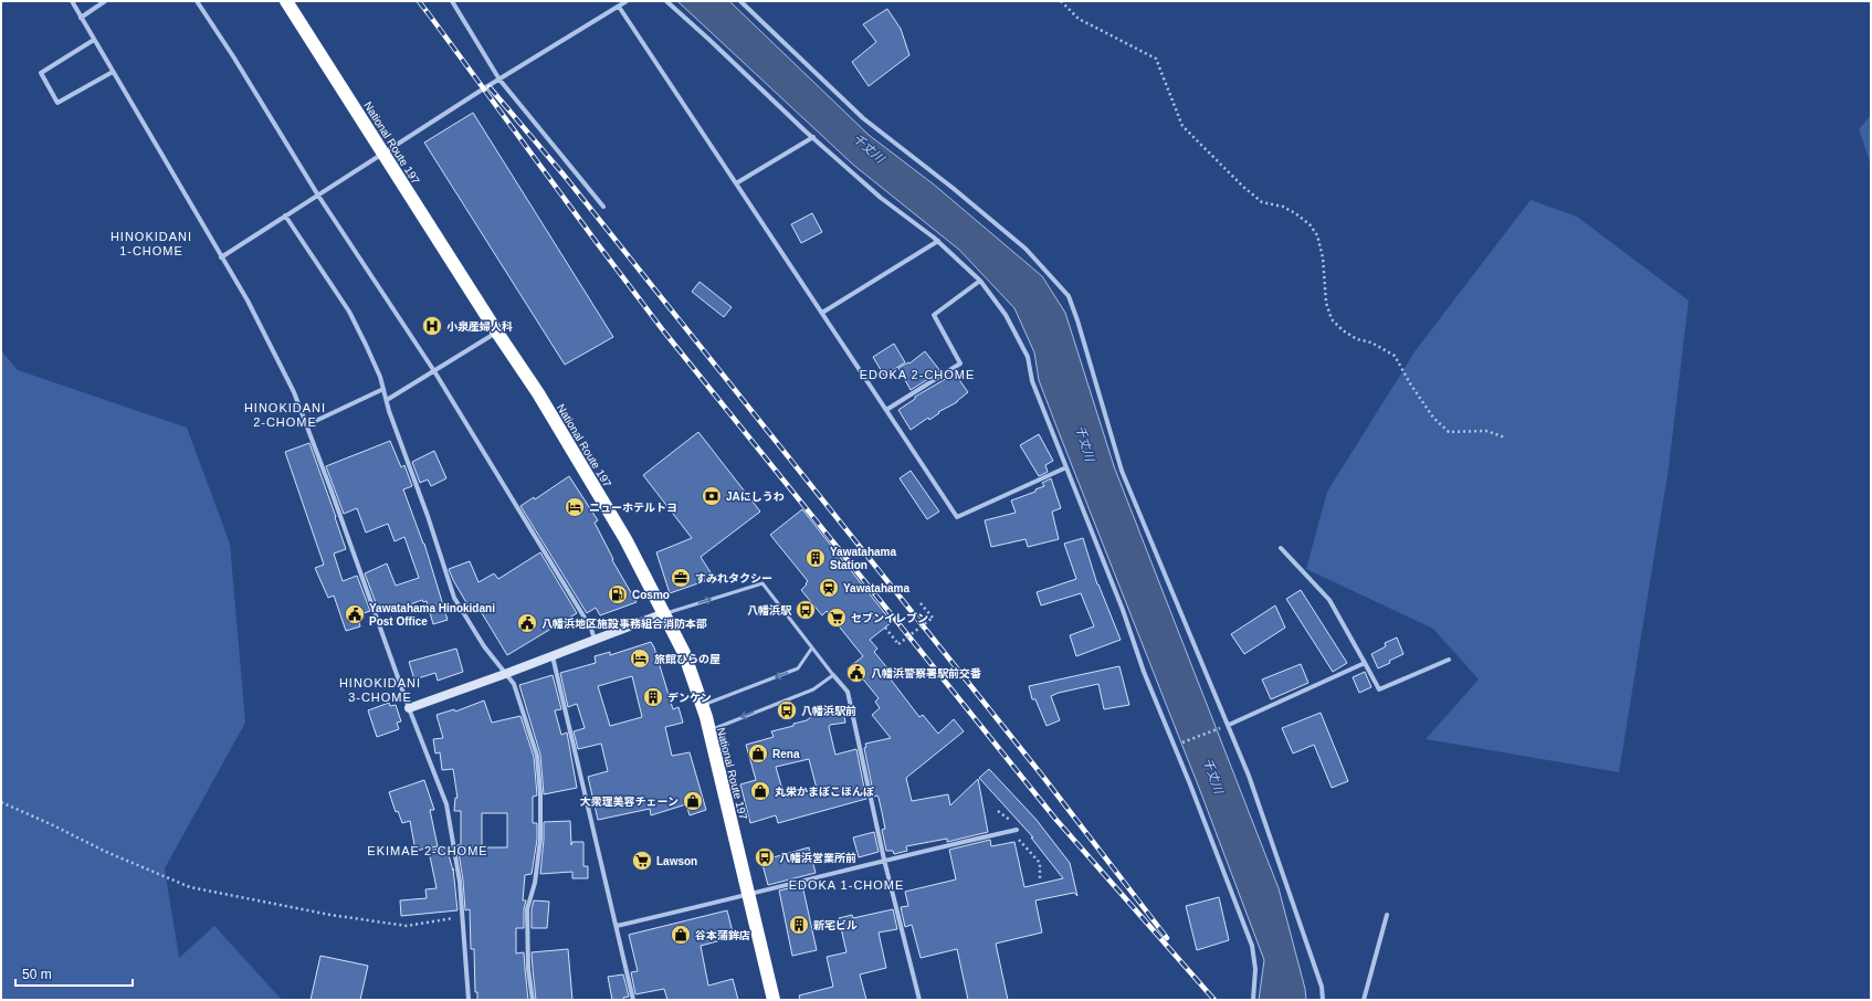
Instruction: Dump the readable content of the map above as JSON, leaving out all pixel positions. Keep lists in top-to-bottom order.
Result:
{
  "streets": {
    "highway": ["National Route 197"]
  },
  "districts": [
    "HINOKIDANI 1-CHOME",
    "EDOKA 2-CHOME",
    "HINOKIDANI 2-CHOME",
    "HINOKIDANI 3-CHOME",
    "EKIMAE 2-CHOME",
    "EDOKA 1-CHOME"
  ],
  "water": ["千丈川"],
  "places": {
    "hospital": ["小泉産婦人科"],
    "bank": ["JAにしうわ"],
    "hotel": ["ニューホテルトヨ", "旅館ひらの屋"],
    "building": ["Yawatahama Station", "デンケン", "新宅ビル"],
    "office": ["すみれタクシー"],
    "station": ["Yawatahama"],
    "fuel station": ["Cosmo"],
    "bus stop": ["八幡浜駅", "八幡浜駅前", "八幡浜営業所前"],
    "public building": ["Yawatahama Hinokidani Post Office", "八幡浜地区施設事務組合消防本部", "八幡浜警察署駅前交番"],
    "supermarket": ["セブンイレブン", "Lawson"],
    "shop": [
      "Rena",
      "丸栄かまぼこほんぽ",
      "大衆理美容チェーン",
      "谷本蒲鉾店"
    ]
  },
  "scale_bar": "50 m"
}
